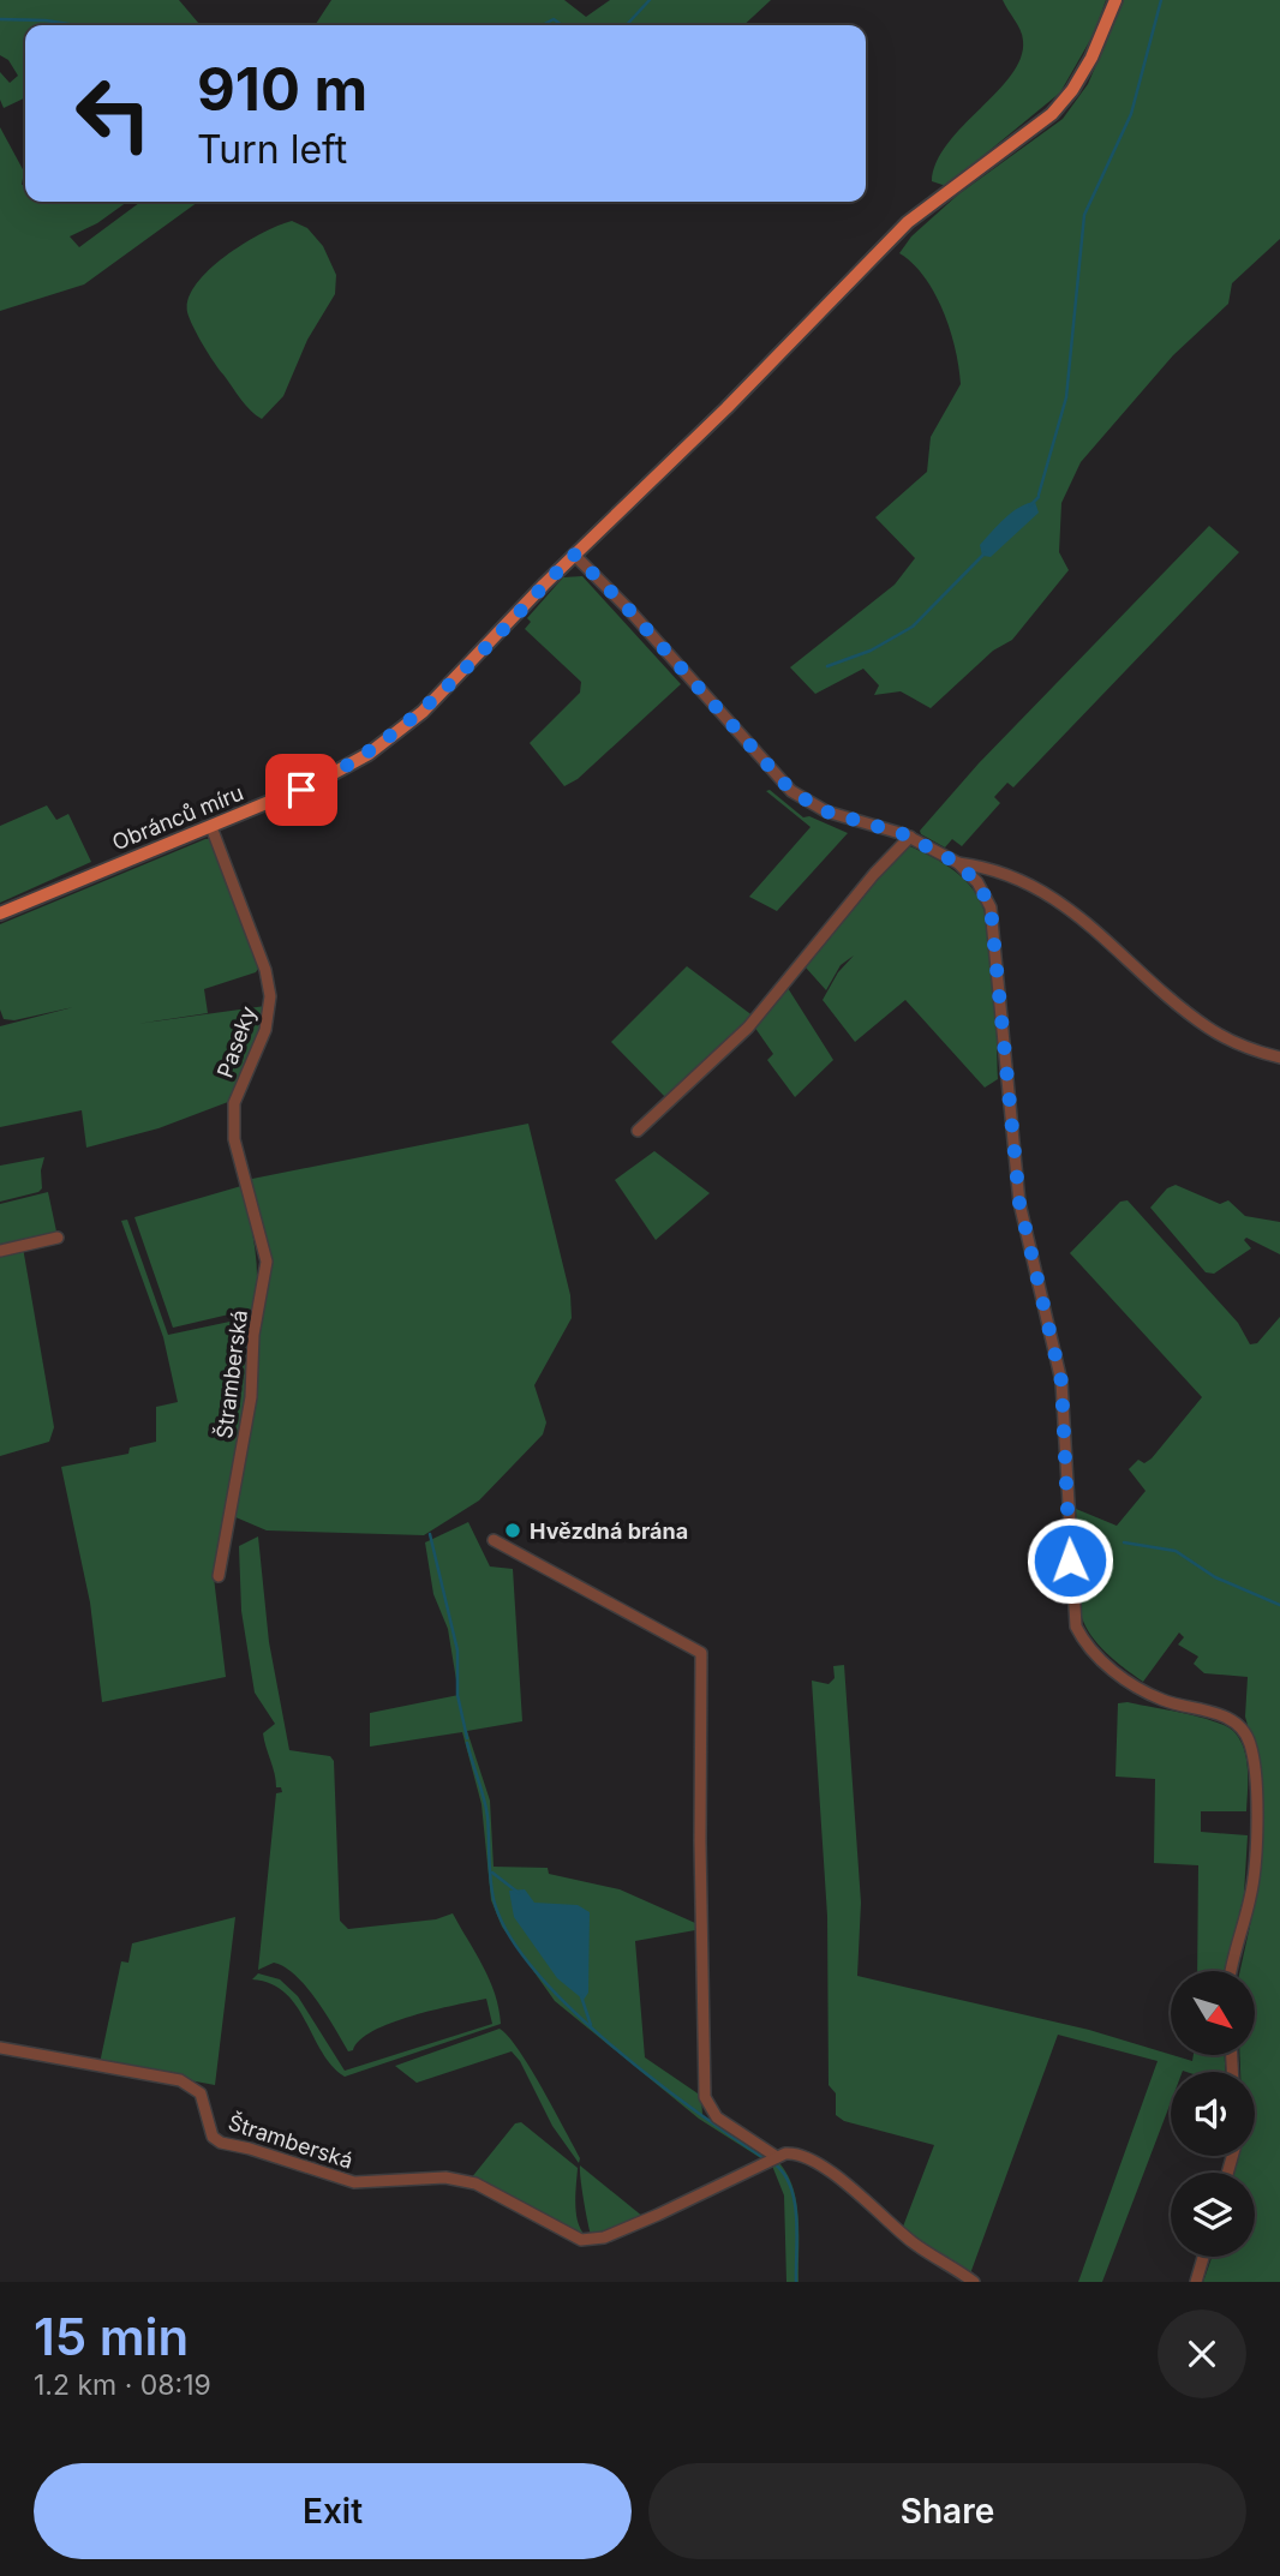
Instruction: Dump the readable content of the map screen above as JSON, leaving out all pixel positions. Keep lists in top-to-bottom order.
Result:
{
  "streets": {
    "main road": ["Obránců míru"],
    "street": ["Paseky", "Štramberská"]
  },
  "crossings": [
    ["Obránců míru", "Paseky"],
    ["Paseky", "Štramberská"]
  ],
  "places": ["Hvězdná brána"],
  "north": "bottom right",
  "page": {
    "turn": ["910 m", "Turn left"],
    "heading": ["15 min", "1.2 km · 08:19"],
    "buttons": ["Exit", "Share"]
  }
}
